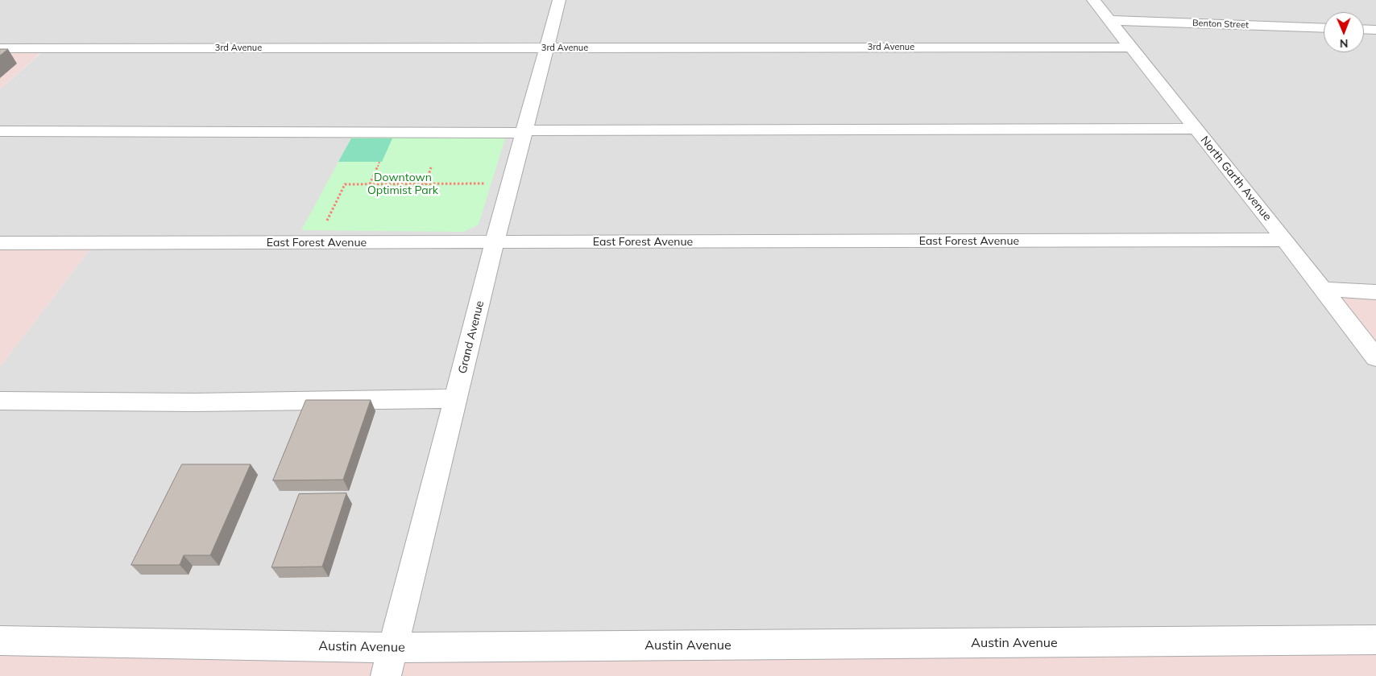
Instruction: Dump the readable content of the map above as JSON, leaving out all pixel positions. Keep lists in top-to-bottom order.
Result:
{
  "streets": {
    "street": [
      "Benton Street",
      "3rd Avenue",
      "North Garth Avenue",
      "East Forest Avenue",
      "Grand Avenue",
      "Austin Avenue"
    ]
  },
  "crossings": [
    ["Benton Street", "North Garth Avenue"],
    ["3rd Avenue", "North Garth Avenue"],
    ["3rd Avenue", "Grand Avenue"],
    ["North Garth Avenue", "East Forest Avenue"],
    ["East Forest Avenue", "Grand Avenue"],
    ["Grand Avenue", "Austin Avenue"]
  ],
  "parks": ["Downtown Optimist Park"],
  "north": "bottom"
}
